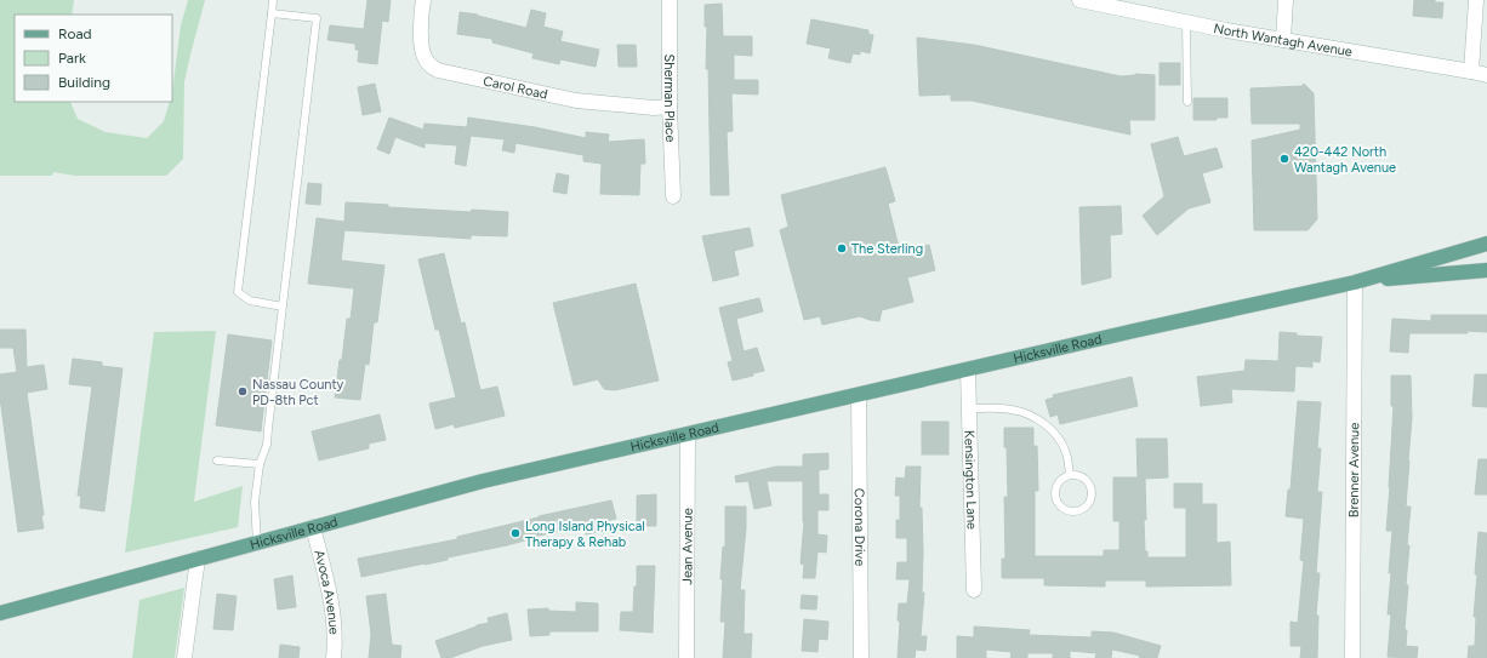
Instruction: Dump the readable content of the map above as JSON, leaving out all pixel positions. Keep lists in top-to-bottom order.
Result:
{
  "streets": {
    "main road": ["Hicksville Road"],
    "street": [
      "North Wantagh Avenue",
      "Carol Road",
      "Sherman Place",
      "Brenner Avenue",
      "Kensington Lane",
      "Corona Drive",
      "Jean Avenue",
      "Avoca Avenue"
    ]
  },
  "crossings": [
    ["Carol Road", "Sherman Place"],
    ["Hicksville Road", "Brenner Avenue"],
    ["Hicksville Road", "Kensington Lane"],
    ["Hicksville Road", "Corona Drive"],
    ["Hicksville Road", "Jean Avenue"],
    ["Hicksville Road", "Avoca Avenue"]
  ],
  "places": [
    "420-442 North Wantagh Avenue",
    "The Sterling",
    "Nassau County PD-8th Pct",
    "Long Island Physical Therapy & Rehab"
  ],
  "legend": ["Road", "Park", "Building"]
}
